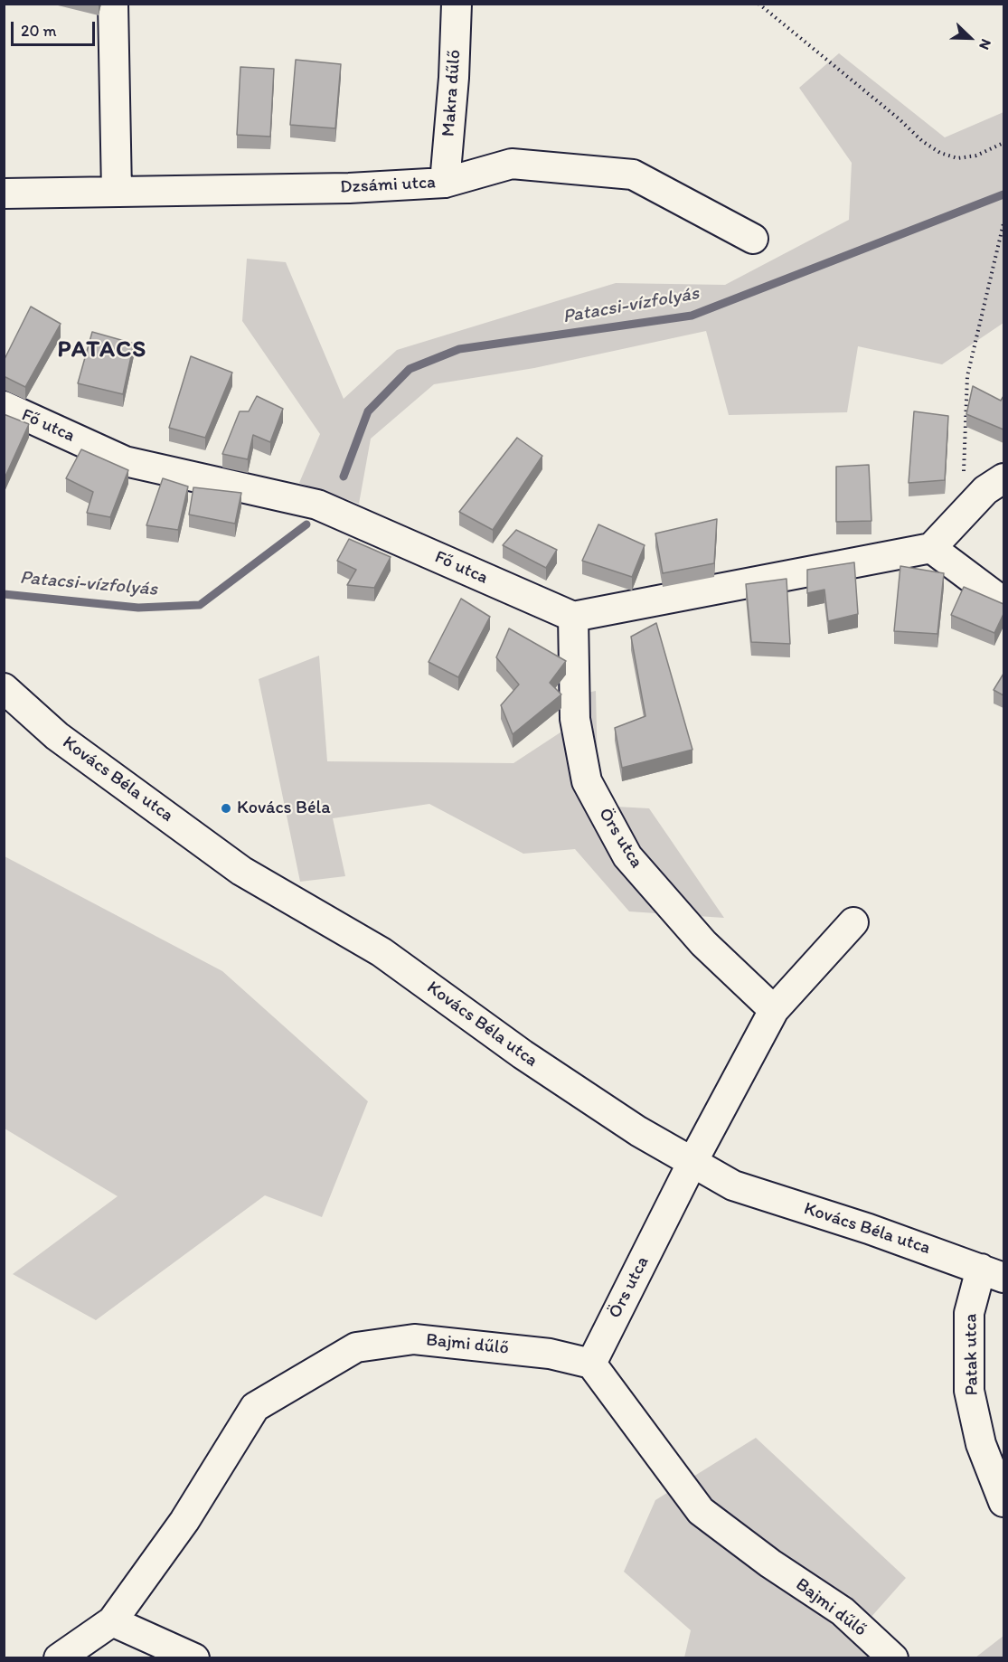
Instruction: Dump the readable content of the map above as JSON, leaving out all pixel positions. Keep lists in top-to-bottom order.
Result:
{
  "streets": {
    "street": [
      "Makra dűlő",
      "Dzsámi utca",
      "Fő utca",
      "Kovács Béla utca",
      "Örs utca",
      "Bajmi dűlő",
      "Patak utca"
    ]
  },
  "crossings": [
    ["Makra dűlő", "Dzsámi utca"],
    ["Fő utca", "Örs utca"],
    ["Kovács Béla utca", "Örs utca"],
    ["Kovács Béla utca", "Patak utca"],
    ["Örs utca", "Bajmi dűlő"]
  ],
  "districts": ["PATACS"],
  "water": ["Patacsi-vízfolyás"],
  "places": ["Kovács Béla"],
  "scale_bar": "20 m",
  "north": "bottom right"
}
